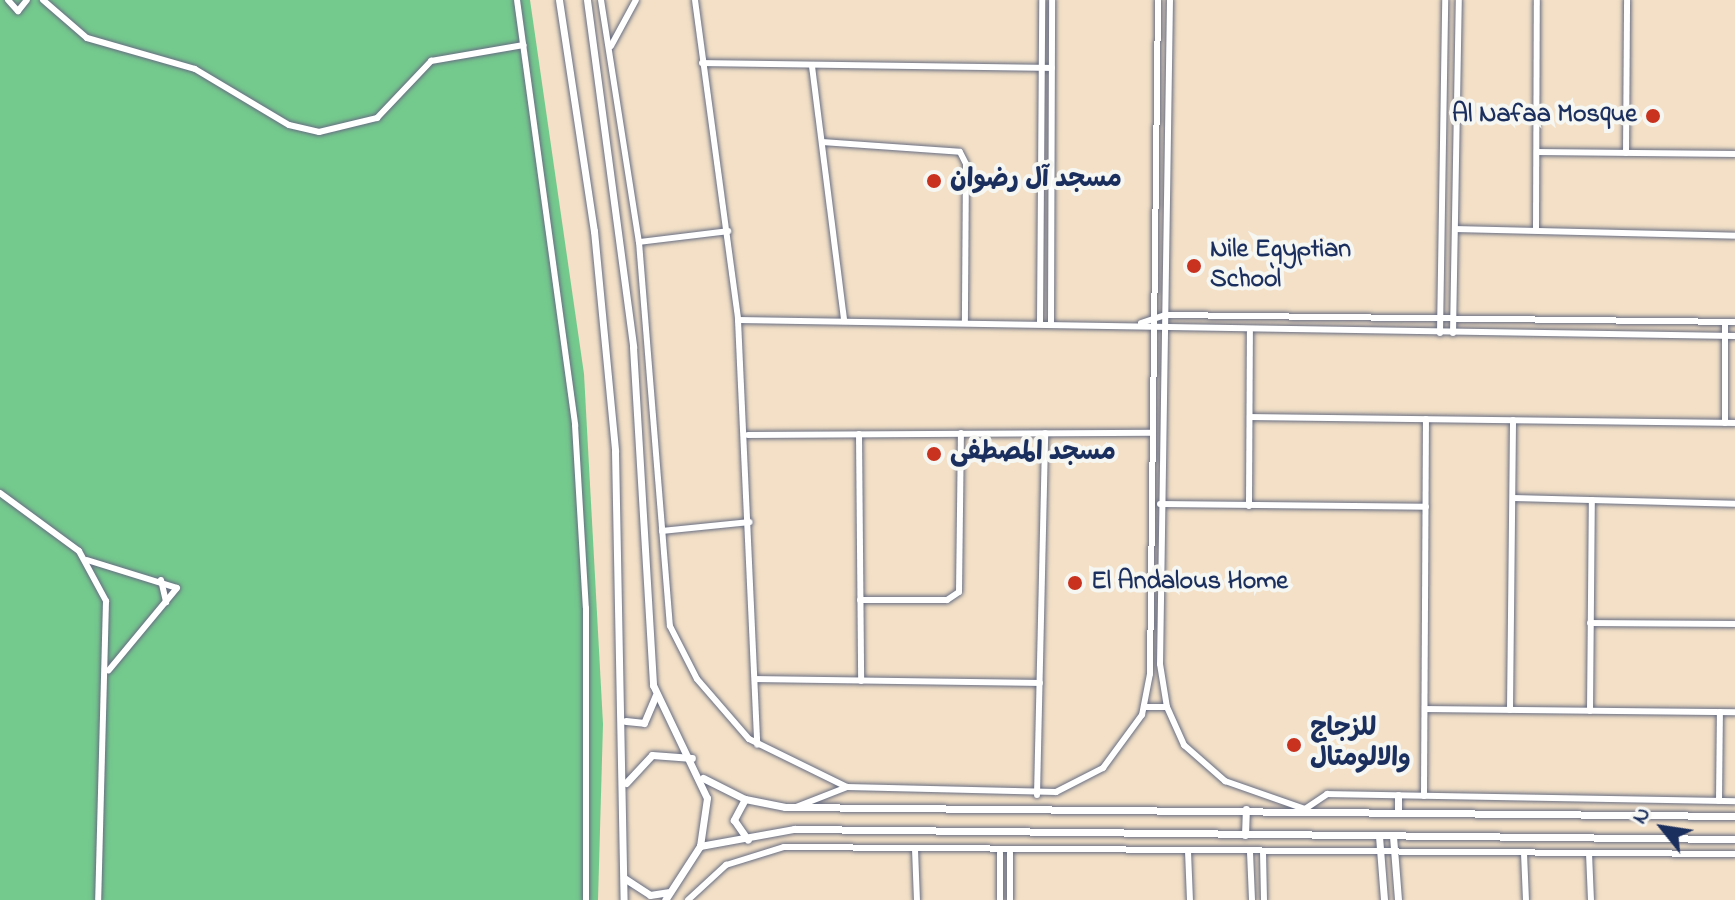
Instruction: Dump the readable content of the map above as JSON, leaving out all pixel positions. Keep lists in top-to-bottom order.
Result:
{
  "places": [
    "Al Nafaa Mosque",
    "مسجد آل رضوان",
    "Nile Egyptian School",
    "مسجد المصطفى",
    "El Andalous Home",
    "للزجاج والالومتال"
  ],
  "north": "top left"
}
